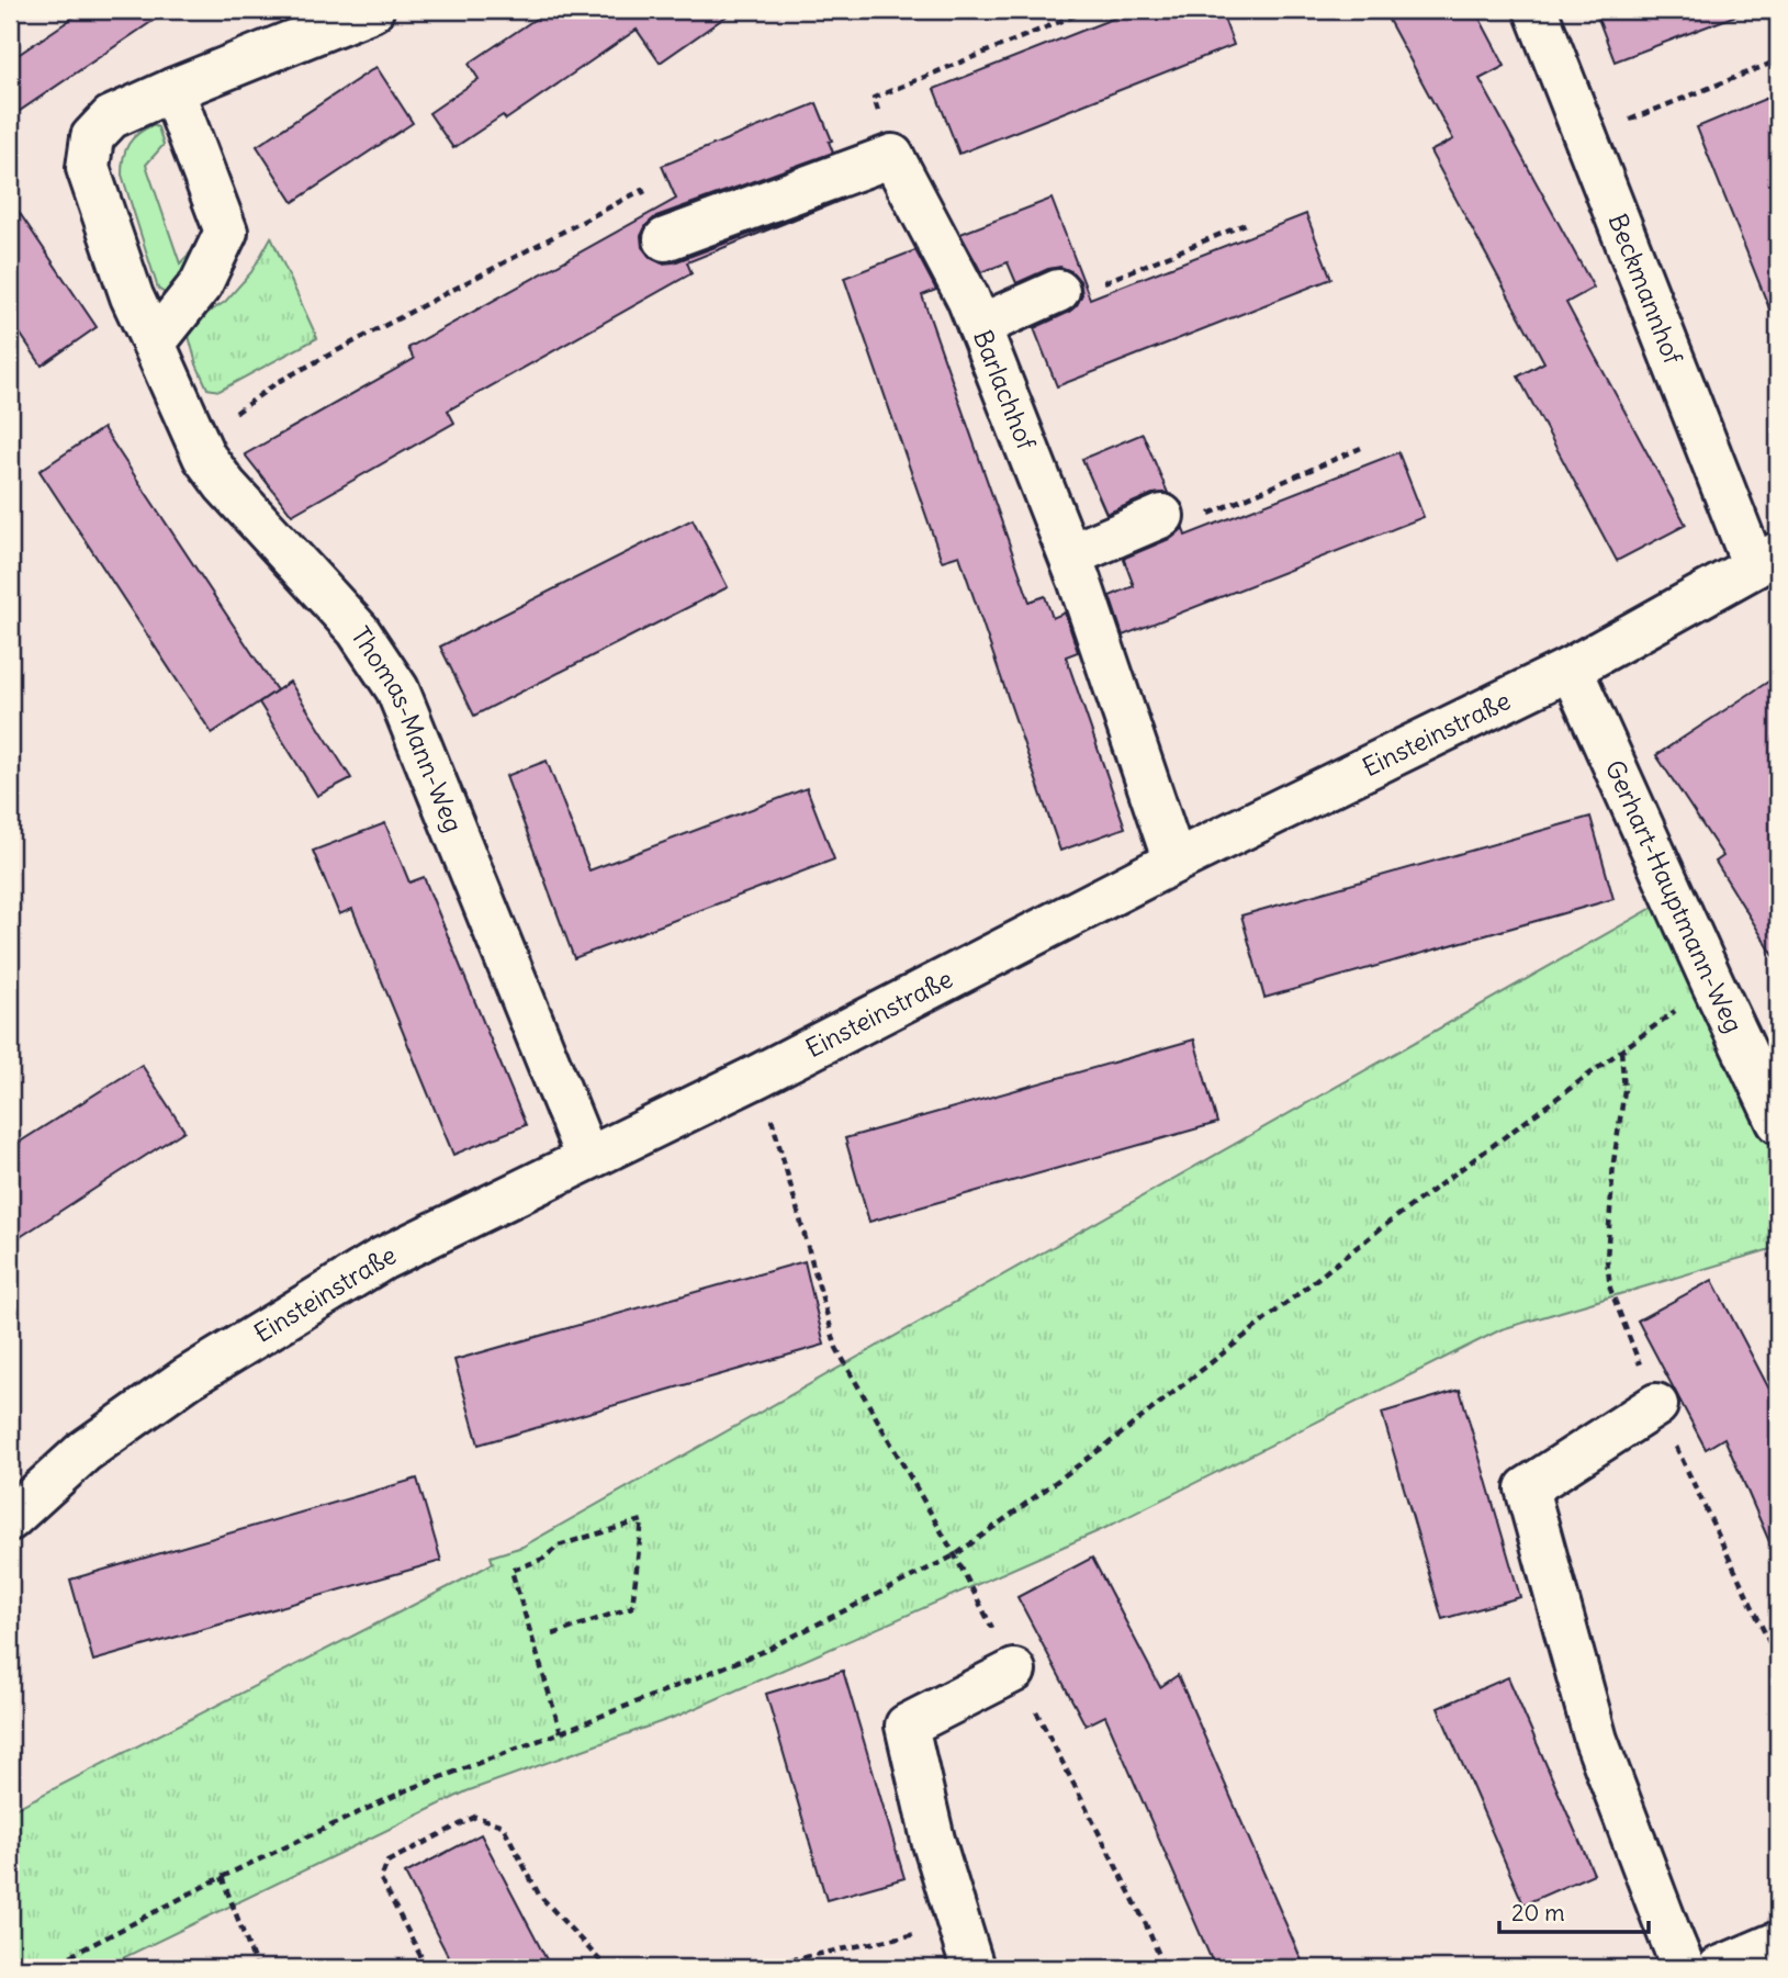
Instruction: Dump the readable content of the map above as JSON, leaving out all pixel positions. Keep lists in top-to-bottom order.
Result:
{
  "streets": {
    "street": [
      "Beckmannhof",
      "Barlachhof",
      "Thomas-Mann-Weg",
      "Einsteinstraße",
      "Gerhart-Hauptmann-Weg"
    ]
  },
  "crossings": [
    ["Beckmannhof", "Einsteinstraße"],
    ["Barlachhof", "Einsteinstraße"],
    ["Thomas-Mann-Weg", "Einsteinstraße"],
    ["Einsteinstraße", "Gerhart-Hauptmann-Weg"]
  ],
  "scale_bar": "20 m"
}
